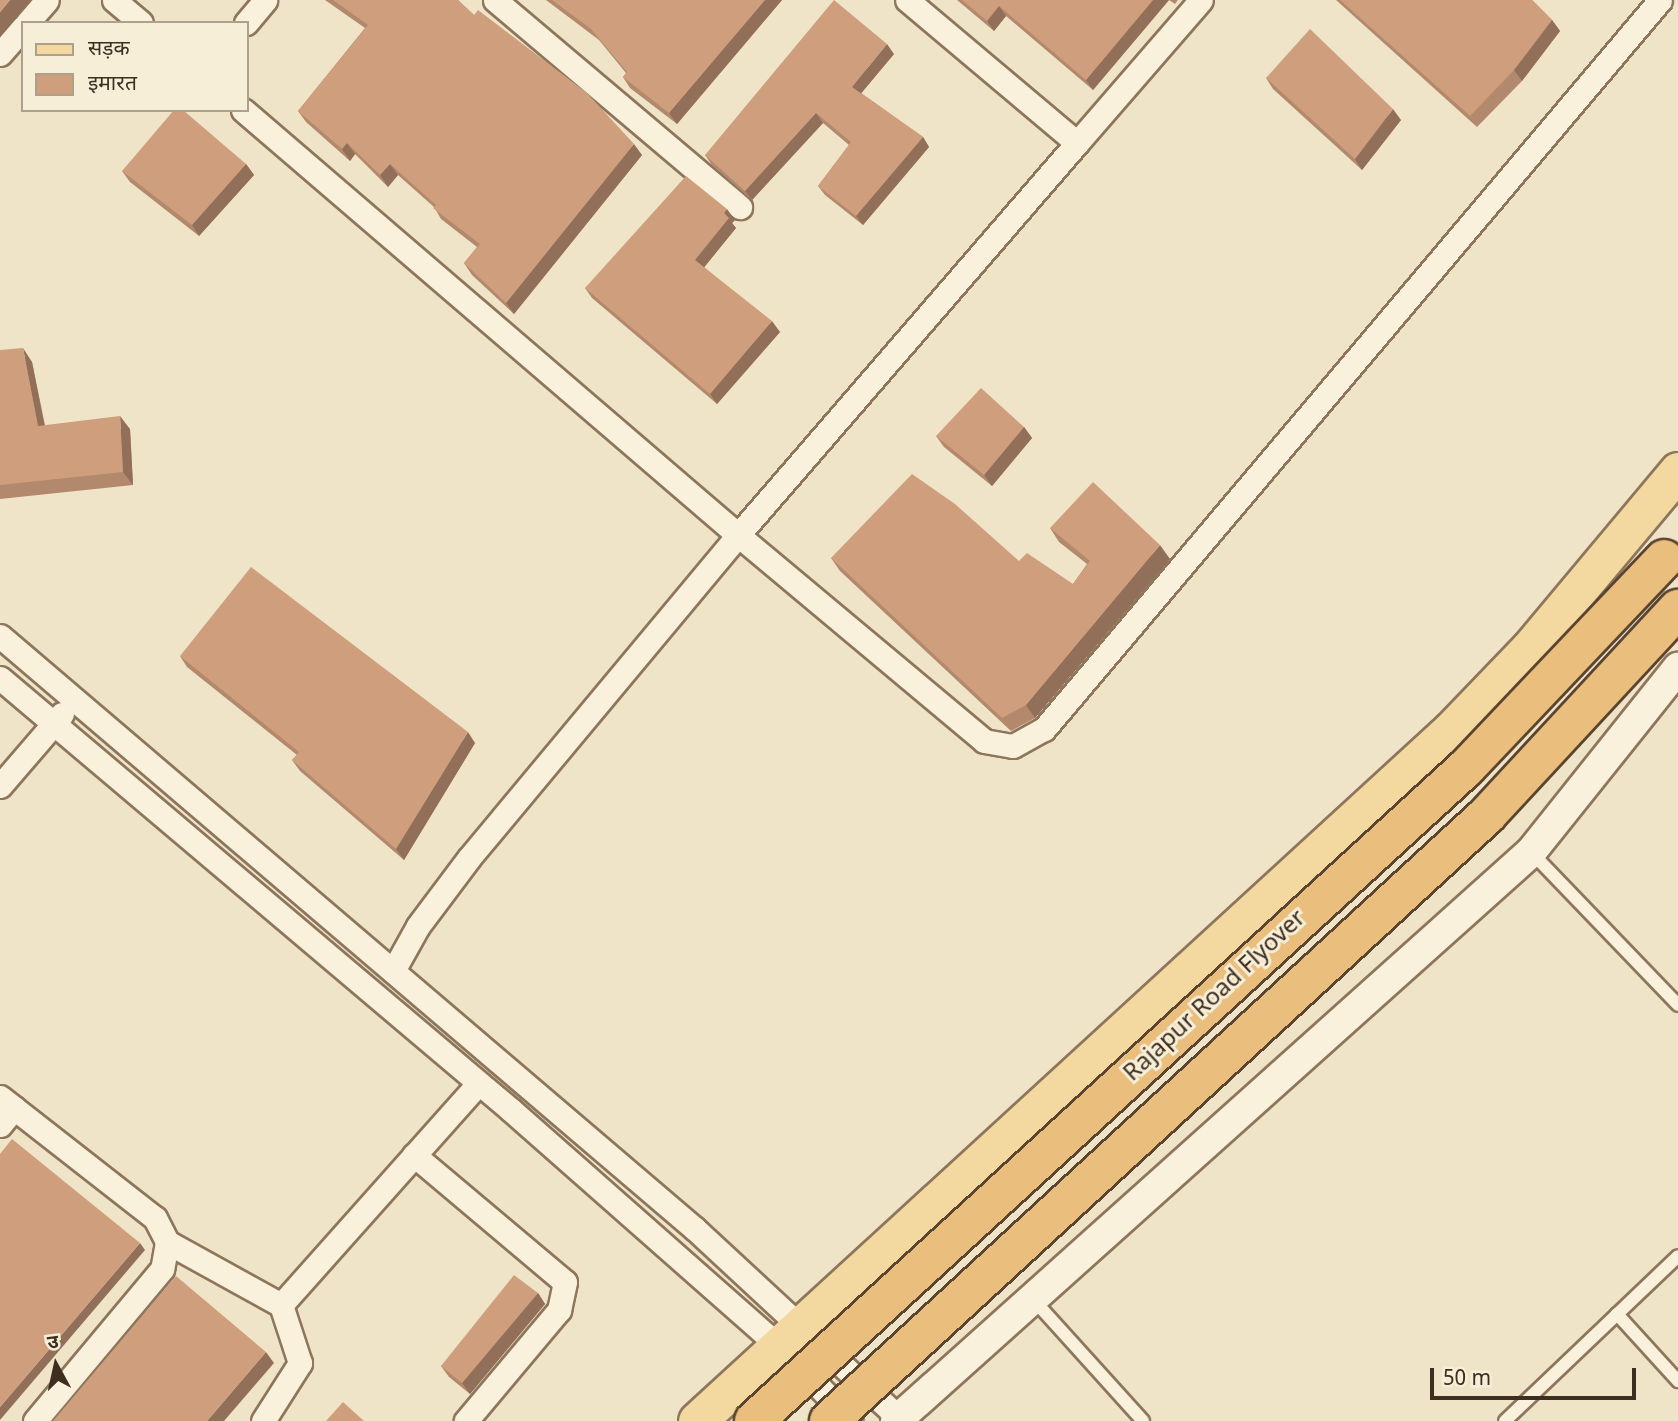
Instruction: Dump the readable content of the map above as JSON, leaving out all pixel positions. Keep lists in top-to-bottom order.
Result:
{
  "streets": {
    "highway": ["Rajapur Road Flyover"]
  },
  "legend": ["सड़क", "इमारत"],
  "scale_bar": "50 m",
  "north": "top"
}
